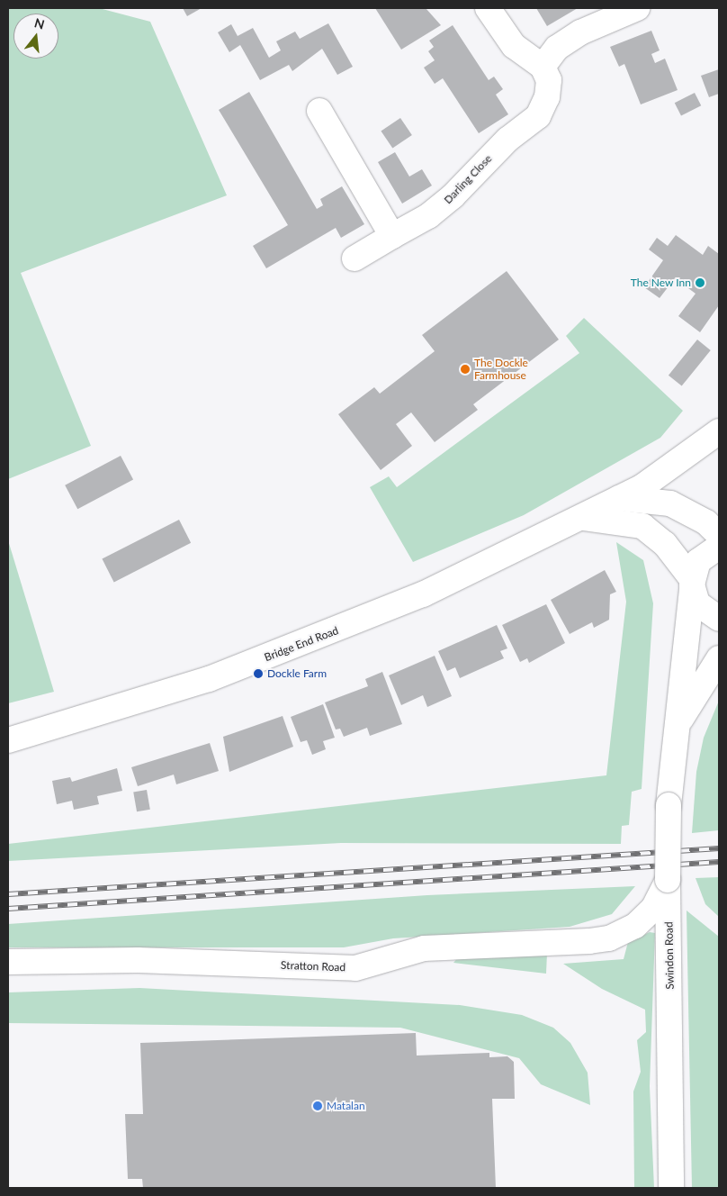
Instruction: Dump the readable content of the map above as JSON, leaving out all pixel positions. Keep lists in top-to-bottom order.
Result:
{
  "streets": {
    "main road": [
      "Darling Close",
      "Bridge End Road",
      "Swindon Road",
      "Stratton Road"
    ]
  },
  "crossings": [
    ["Swindon Road", "Stratton Road"]
  ],
  "places": [
    "The New Inn",
    "The Dockle Farmhouse",
    "Dockle Farm",
    "Matalan"
  ],
  "north": "top"
}
